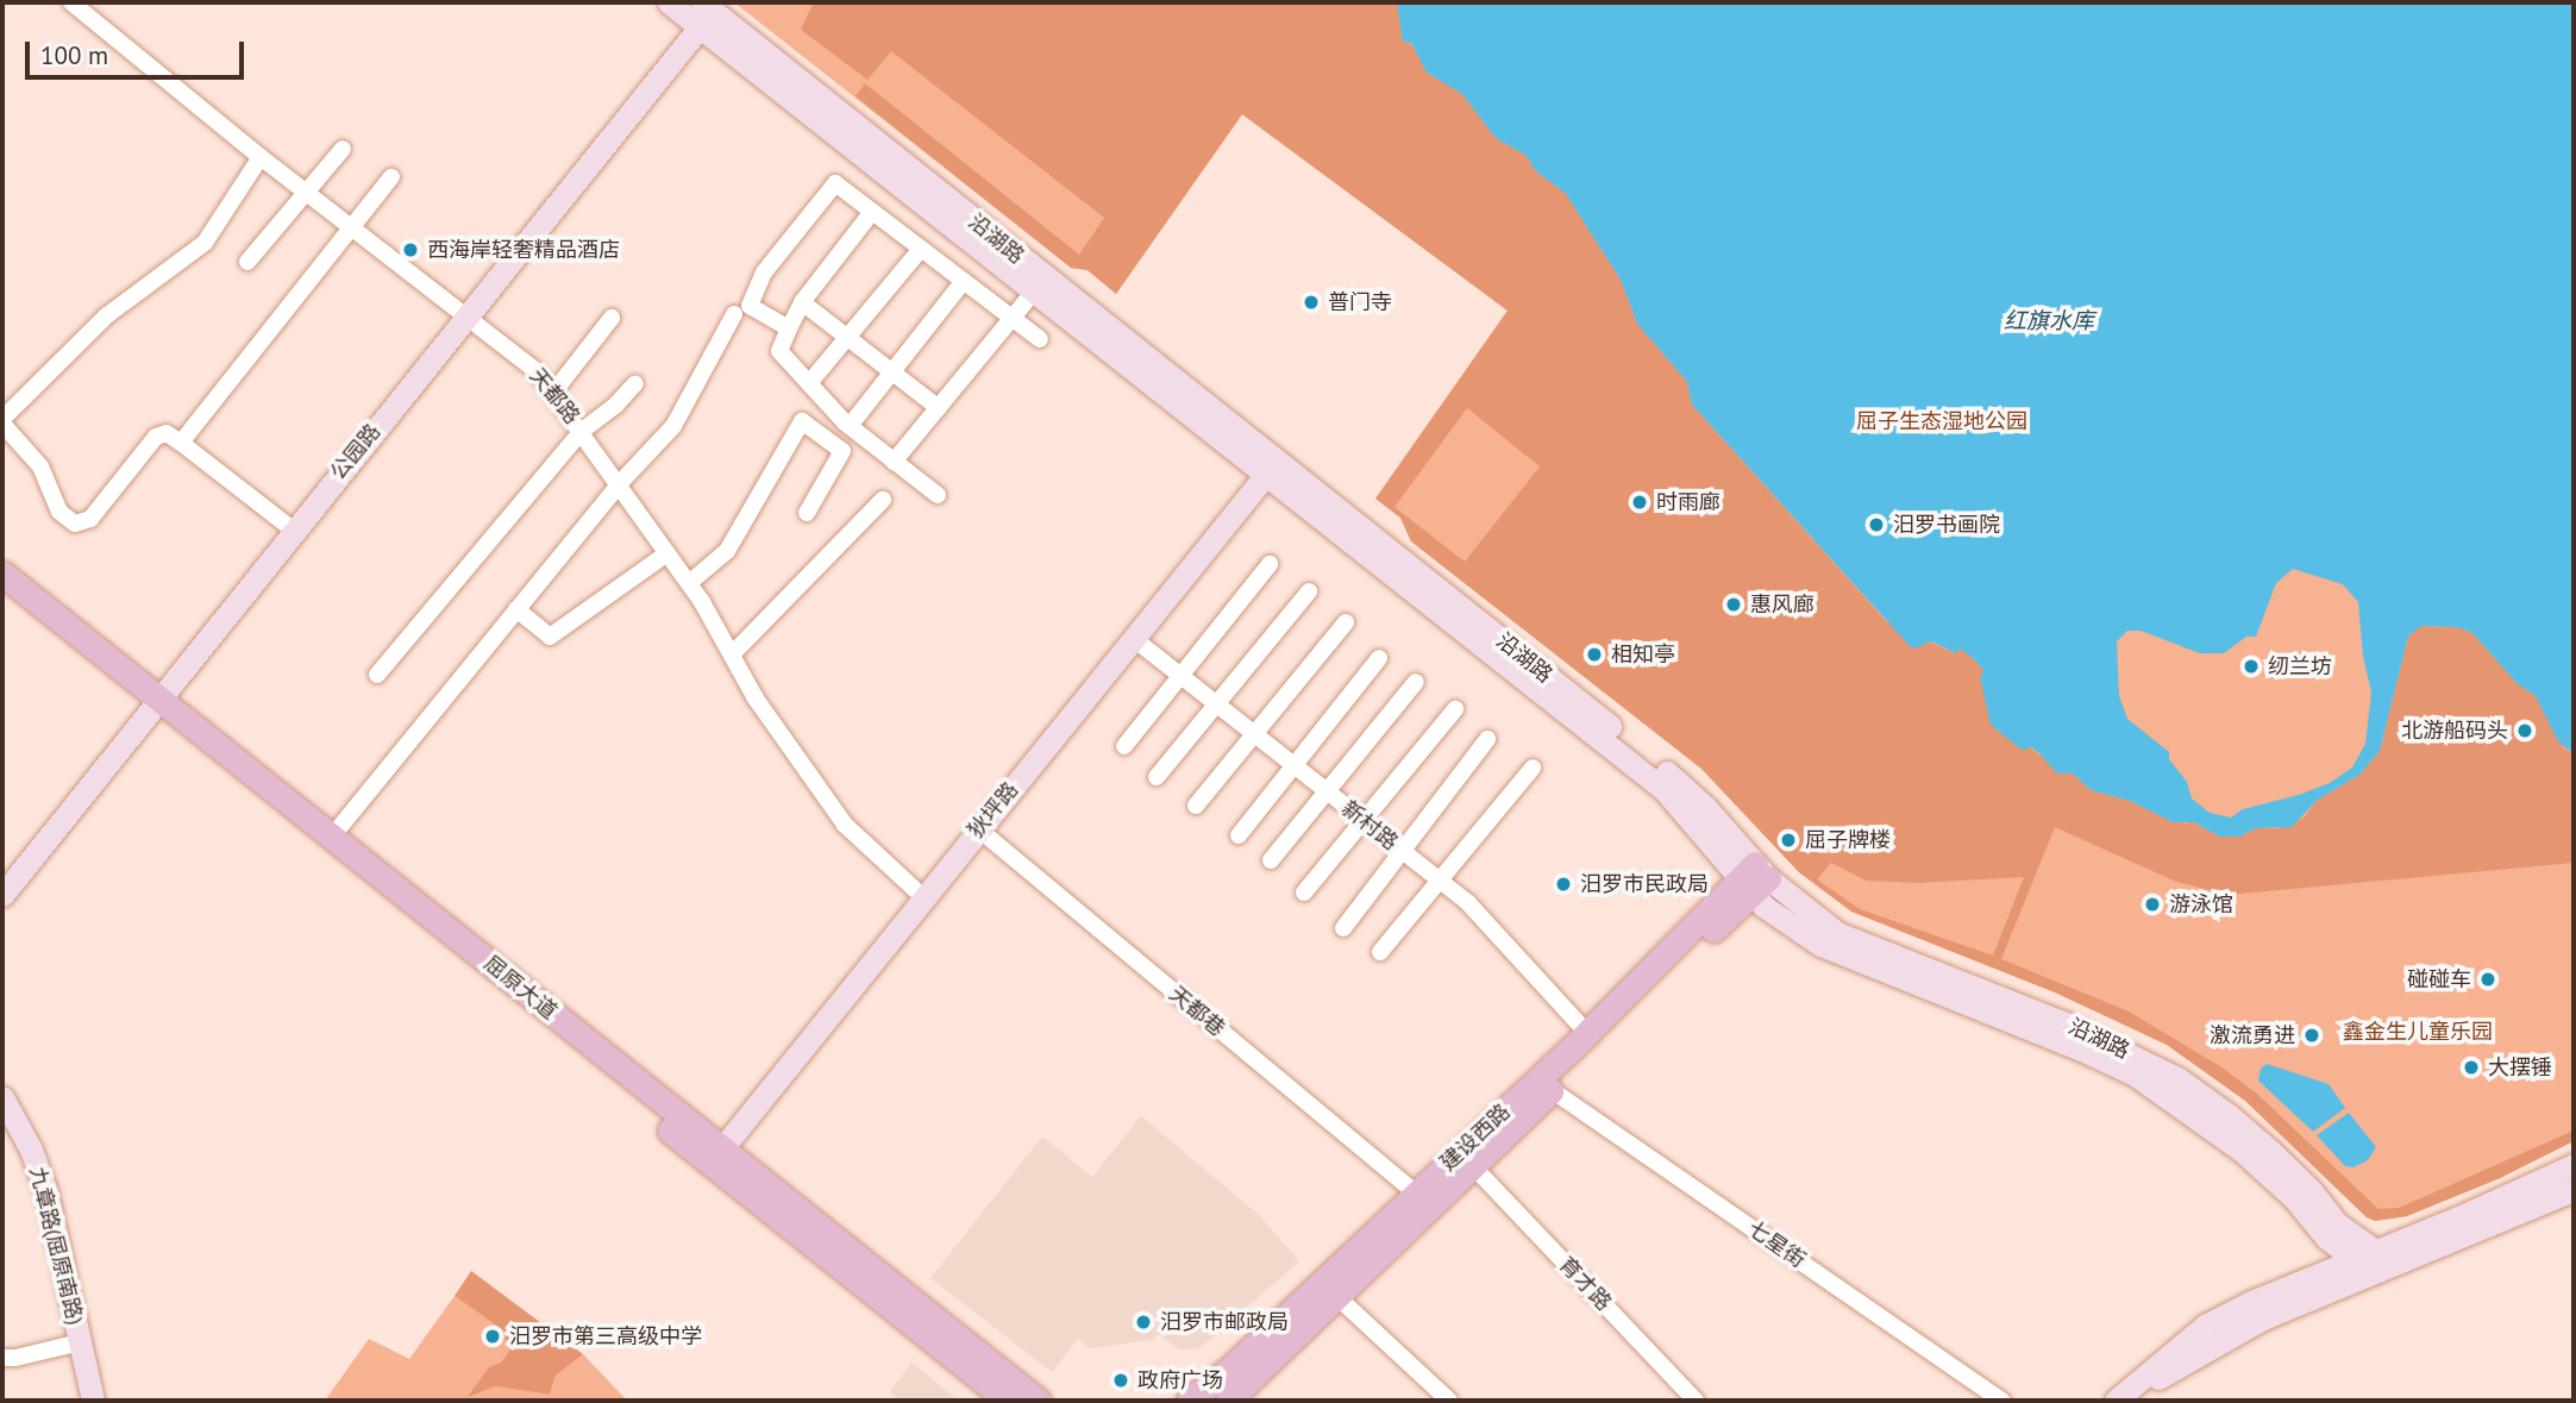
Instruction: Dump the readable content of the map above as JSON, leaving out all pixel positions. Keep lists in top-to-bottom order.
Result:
{
  "streets": {
    "main road": [
      "沿湖路",
      "公园路",
      "狄坪路",
      "屈原大道",
      "建设西路",
      "九章路(屈原南路)"
    ],
    "street": [
      "天都路",
      "新村路",
      "天都巷",
      "七星街",
      "育才路"
    ]
  },
  "crossings": [
    ["沿湖路", "公园路"],
    ["沿湖路", "狄坪路"],
    ["沿湖路", "建设西路"],
    ["天都路", "公园路"],
    ["天都路", "狄坪路"],
    ["公园路", "屈原大道"],
    ["狄坪路", "新村路"],
    ["狄坪路", "屈原大道"],
    ["狄坪路", "天都巷"],
    ["新村路", "建设西路"],
    ["天都巷", "建设西路"],
    ["建设西路", "七星街"],
    ["建设西路", "育才路"]
  ],
  "water": ["红旗水库"],
  "parks": ["屈子生态湿地公园", "鑫金生儿童乐园"],
  "places": [
    "西海岸轻奢精品酒店",
    "普门寺",
    "时雨廊",
    "汨罗书画院",
    "惠风廊",
    "相知亭",
    "纫兰坊",
    "北游船码头",
    "屈子牌楼",
    "汨罗市民政局",
    "游泳馆",
    "碰碰车",
    "激流勇进",
    "大摆锤",
    "汨罗市邮政局",
    "汨罗市第三高级中学",
    "政府广场"
  ],
  "scale_bar": "100 m"
}
